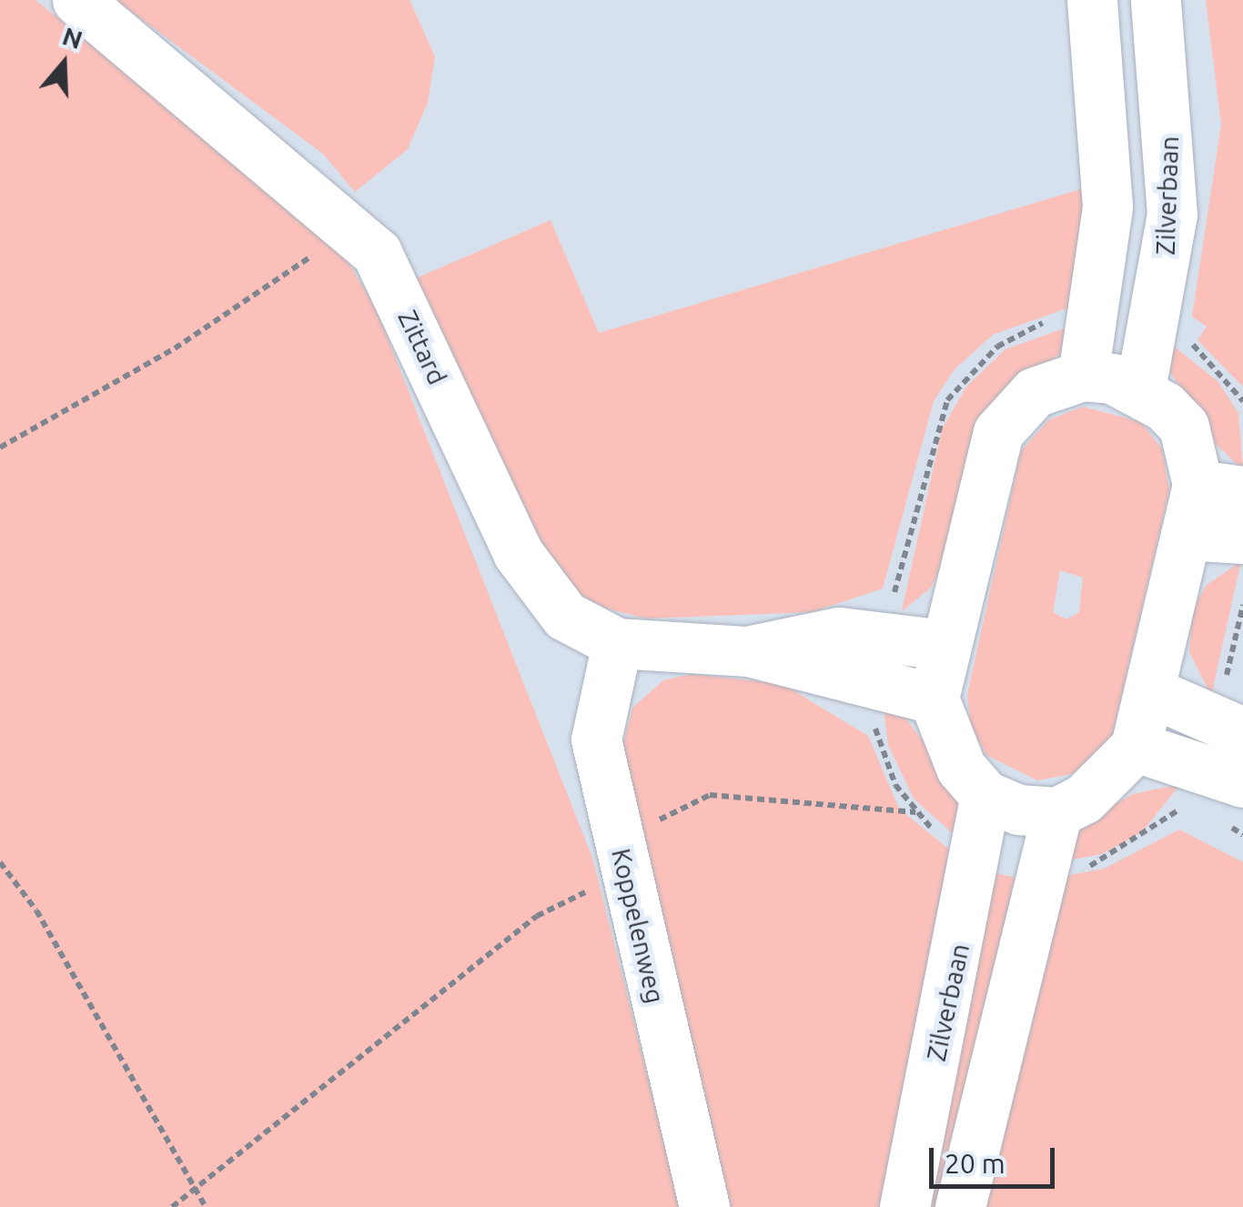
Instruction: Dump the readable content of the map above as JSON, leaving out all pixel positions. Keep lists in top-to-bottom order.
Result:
{
  "streets": {
    "main road": ["Zilverbaan", "Zittard", "Koppelenweg"]
  },
  "crossings": [
    ["Zittard", "Koppelenweg"]
  ],
  "scale_bar": "20 m",
  "north": "top"
}
